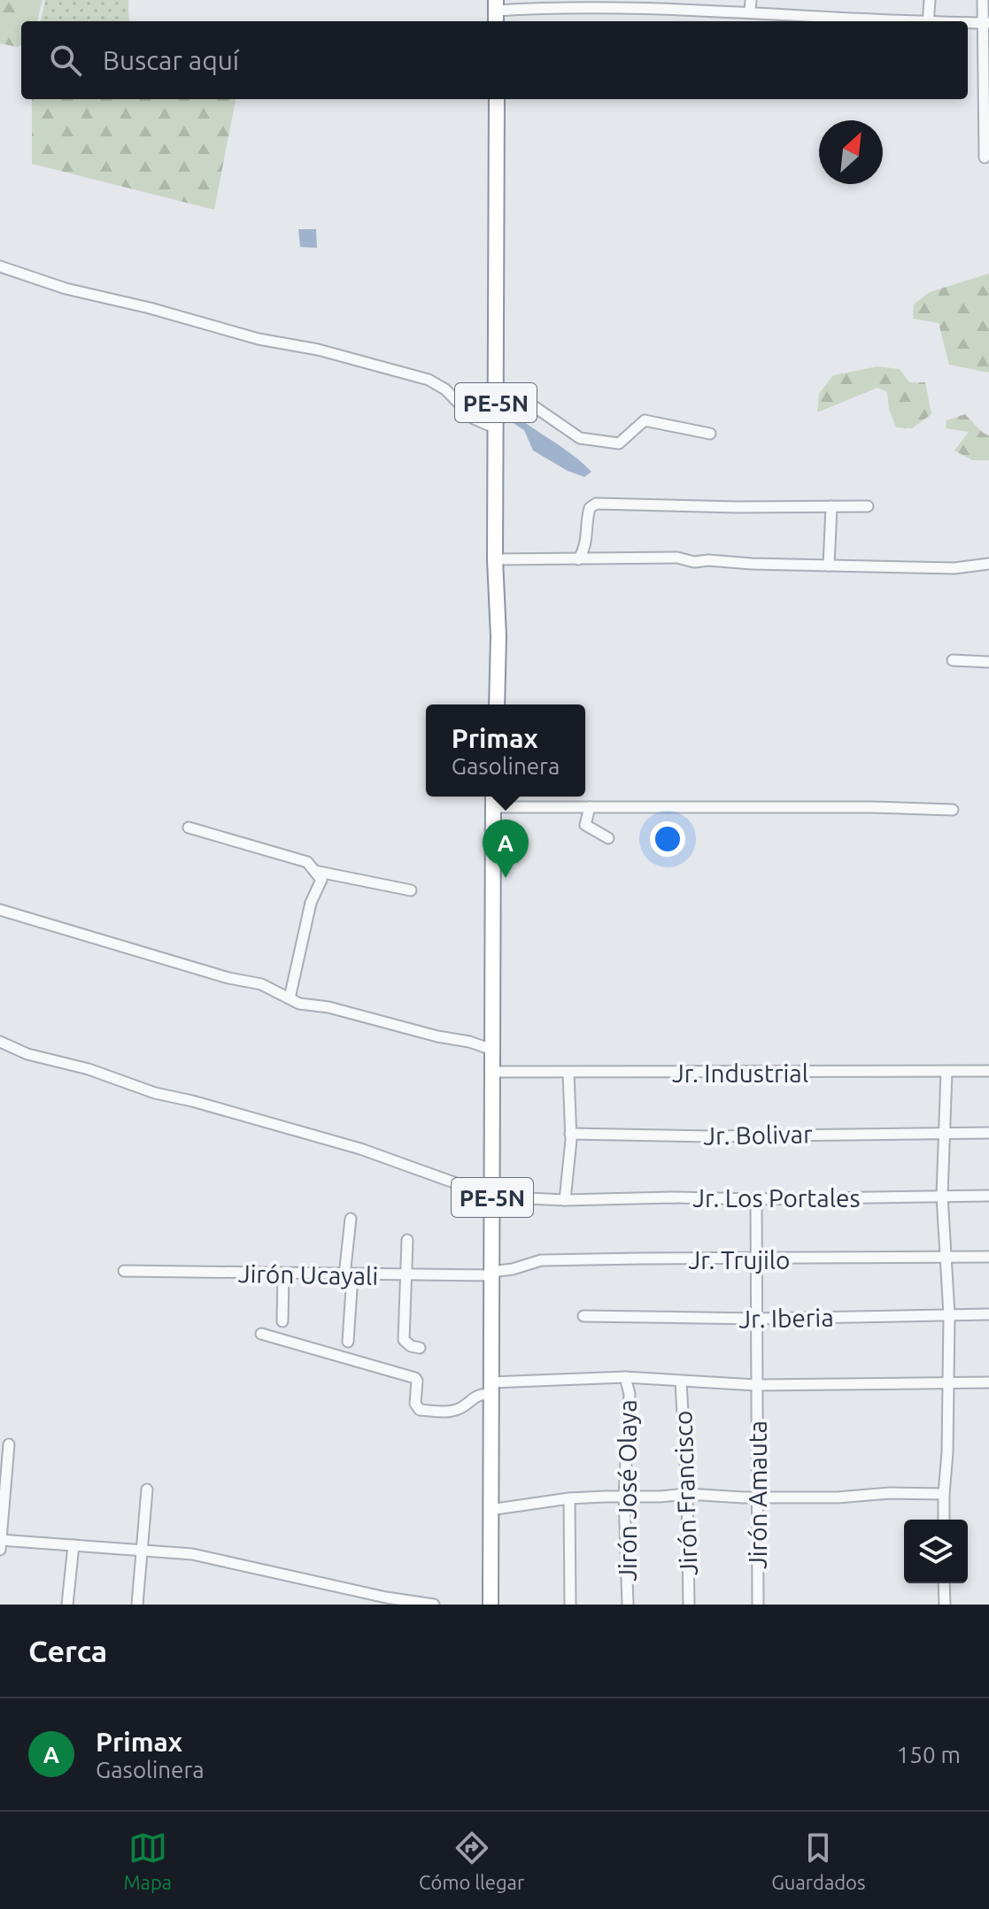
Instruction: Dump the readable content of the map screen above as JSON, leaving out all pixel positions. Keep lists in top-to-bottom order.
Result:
{
  "streets": {
    "highway": ["PE-5N"],
    "street": [
      "Jr. Industrial",
      "Jr. Bolivar",
      "Jr. Los Portales",
      "Jr. Trujilo",
      "Jirón Ucayali",
      "Jr. Iberia",
      "Jirón José Olaya",
      "Jirón Francisco",
      "Jirón Amauta"
    ]
  },
  "crossings": [
    ["PE-5N", "Jr. Industrial"],
    ["PE-5N", "Jr. Los Portales"],
    ["PE-5N", "Jr. Trujilo"],
    ["PE-5N", "Jirón Ucayali"],
    ["Jr. Los Portales", "Jirón Amauta"],
    ["Jr. Trujilo", "Jirón Ucayali"],
    ["Jr. Trujilo", "Jirón Amauta"],
    ["Jr. Iberia", "Jirón Amauta"]
  ],
  "north": "top right",
  "page": {
    "search": "Buscar aquí",
    "popup": ["Primax", "Gasolinera"],
    "pins": "A",
    "heading": "Cerca",
    "list": [
      {
        "mark": "A",
        "name": "Primax",
        "note": "Gasolinera",
        "value": "150 m"
      }
    ],
    "nav": ["Mapa", "Cómo llegar", "Guardados"]
  }
}
